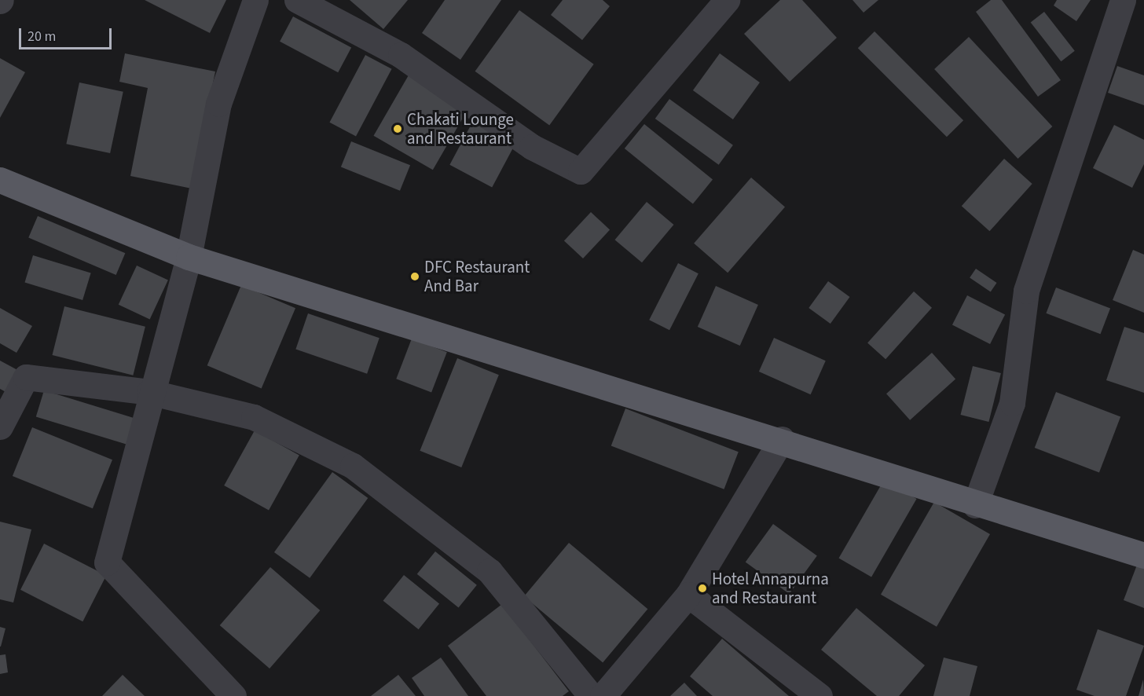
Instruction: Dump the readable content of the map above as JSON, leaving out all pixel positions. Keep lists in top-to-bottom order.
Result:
{
  "places": ["Chakati Lounge and Restaurant", "DFC Restaurant And Bar", "Hotel Annapurna and Restaurant"],
  "scale_bar": "20 m"
}
